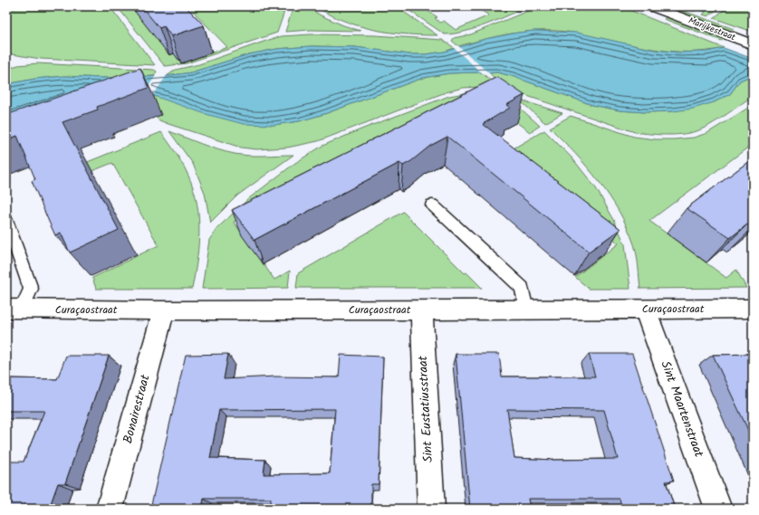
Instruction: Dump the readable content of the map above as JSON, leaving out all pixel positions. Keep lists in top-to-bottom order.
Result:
{
  "streets": {
    "street": [
      "Marijkestraat",
      "Curaçaostraat",
      "Bonairestraat",
      "Sint Eustatiusstraat",
      "Sint Maartenstraat"
    ]
  },
  "crossings": [
    ["Curaçaostraat", "Bonairestraat"],
    ["Curaçaostraat", "Sint Eustatiusstraat"],
    ["Curaçaostraat", "Sint Maartenstraat"]
  ]
}
